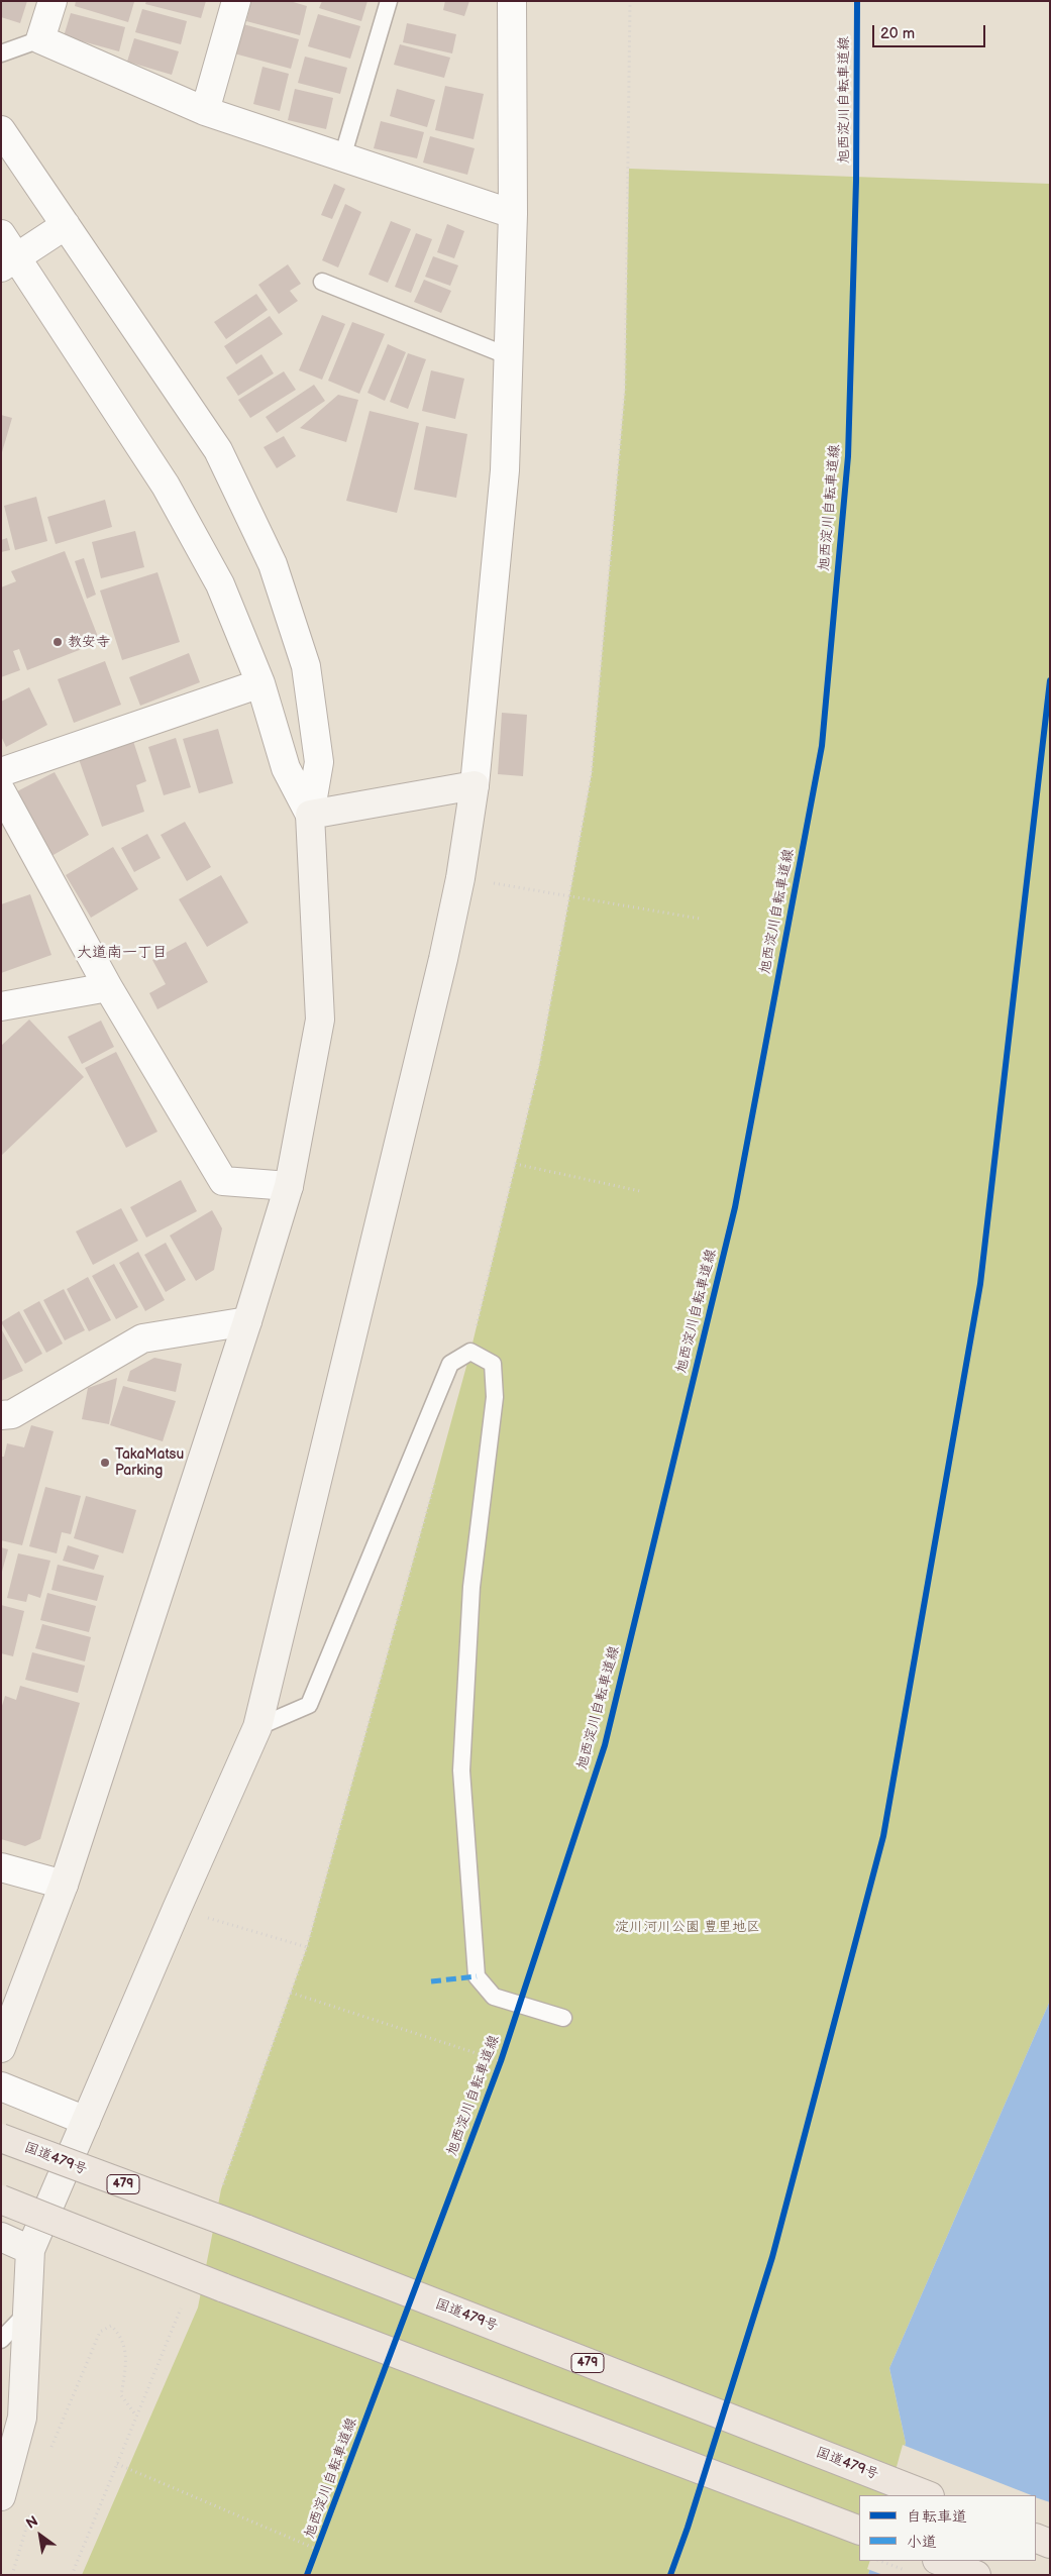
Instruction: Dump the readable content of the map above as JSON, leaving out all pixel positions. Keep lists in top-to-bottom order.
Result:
{
  "streets": {
    "highway": ["国道479号", "479"],
    "cycle path": ["旭西淀川自転車道線"]
  },
  "districts": ["大道南一丁目"],
  "parks": ["淀川河川公園 豊里地区"],
  "places": ["教安寺", "TakaMatsu Parking"],
  "legend": ["自転車道", "小道"],
  "scale_bar": "20 m",
  "north": "top left"
}
